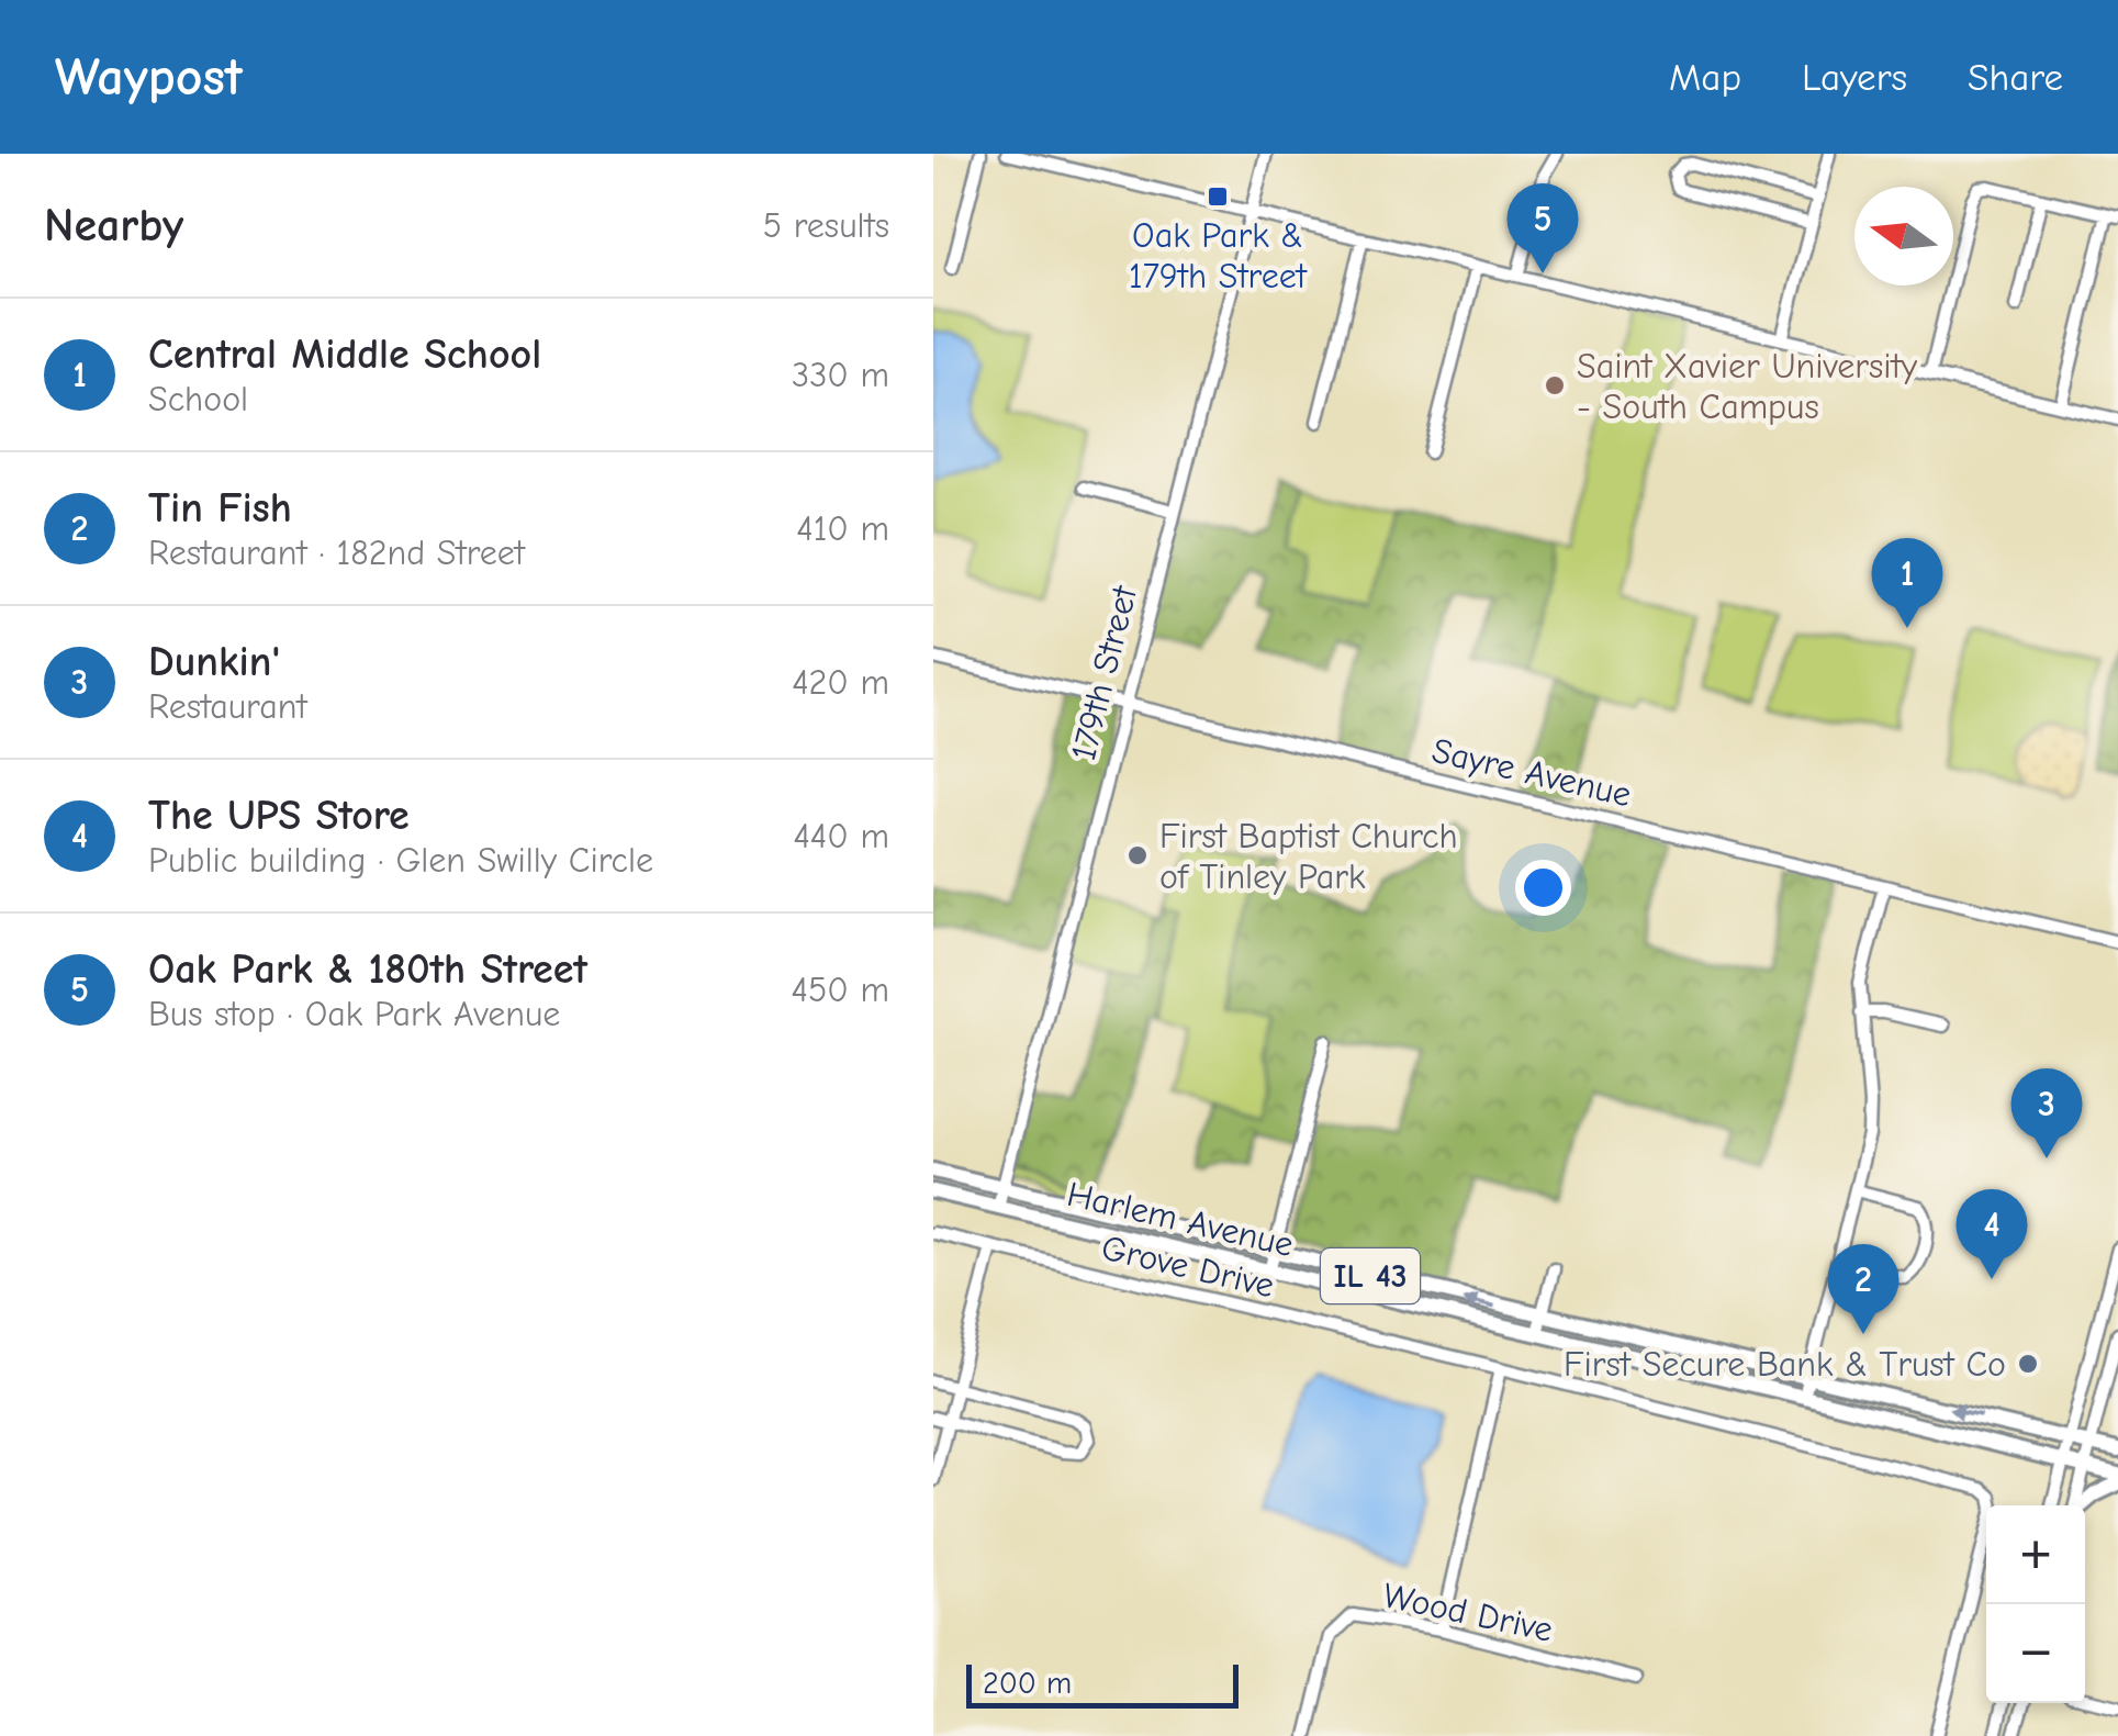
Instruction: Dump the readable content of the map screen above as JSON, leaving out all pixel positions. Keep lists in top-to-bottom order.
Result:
{
  "streets": {
    "main road": ["Harlem Avenue", "IL 43"],
    "street": [
      "179th Street",
      "Sayre Avenue",
      "Grove Drive",
      "Wood Drive"
    ]
  },
  "crossings": [
    ["179th Street", "Sayre Avenue"],
    ["179th Street", "Harlem Avenue"]
  ],
  "places": {
    "transit": ["Oak Park & 179th Street"],
    "other": ["Saint Xavier University - South Campus", "First Baptist Church of Tinley Park", "First Secure Bank & Trust Co"]
  },
  "scale_bar": "200 m",
  "north": "left",
  "page": {
    "header": "Waypost",
    "nav": ["Map", "Layers", "Share"],
    "heading": ["Nearby", "5 results"],
    "pins": [
      "5",
      "1",
      "3",
      "4",
      "2"
    ],
    "list": [
      {
        "mark": "1",
        "name": "Central Middle School",
        "note": "School",
        "value": "330 m"
      },
      {
        "mark": "2",
        "name": "Tin Fish",
        "note": "Restaurant · 182nd Street",
        "value": "410 m"
      },
      {
        "mark": "3",
        "name": "Dunkin'",
        "note": "Restaurant",
        "value": "420 m"
      },
      {
        "mark": "4",
        "name": "The UPS Store",
        "note": "Public building · Glen Swilly Circle",
        "value": "440 m"
      },
      {
        "mark": "5",
        "name": "Oak Park & 180th Street",
        "note": "Bus stop · Oak Park Avenue",
        "value": "450 m"
      }
    ],
    "map_buttons": ["+", "−"],
    "scale": "200 m"
  }
}
